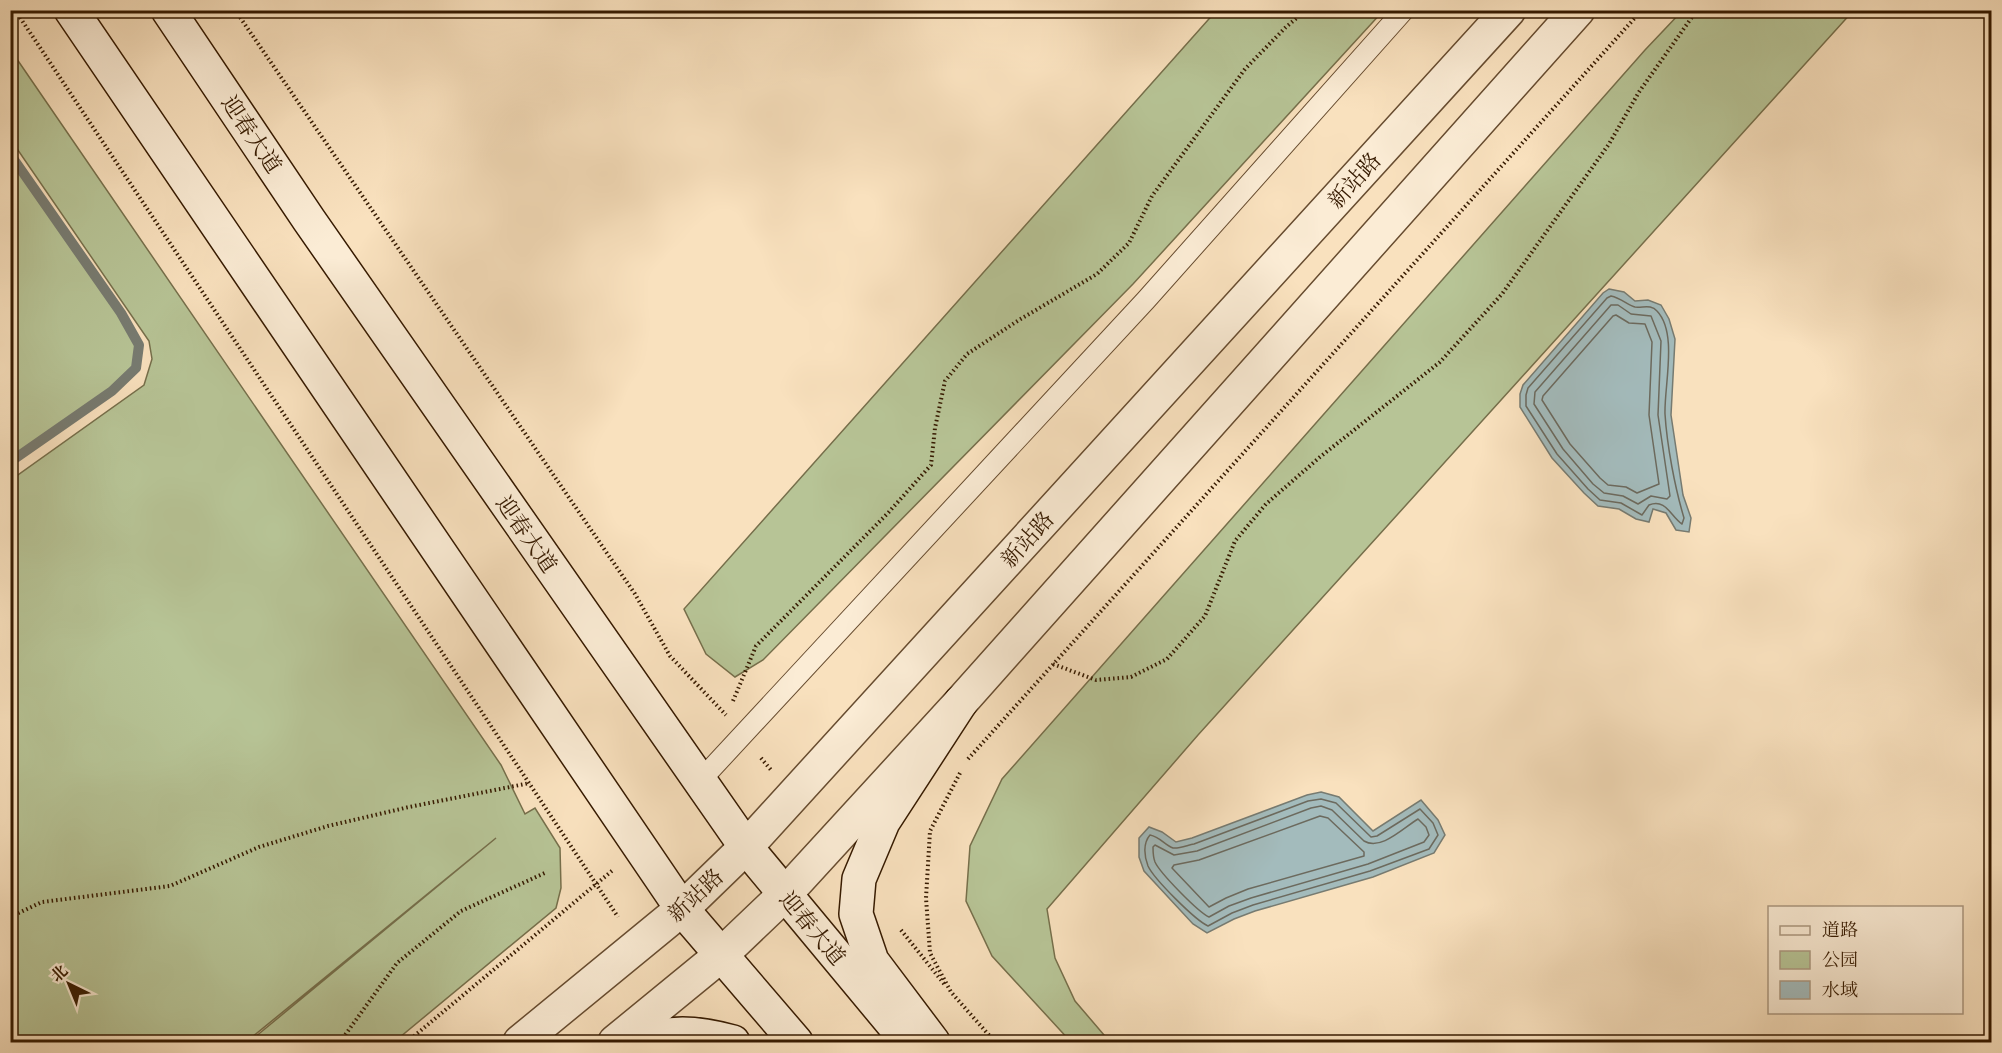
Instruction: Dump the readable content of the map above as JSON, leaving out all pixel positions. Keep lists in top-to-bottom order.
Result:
{
  "streets": {
    "main road": ["迎春大道", "新站路"]
  },
  "crossings": [
    ["迎春大道", "新站路"]
  ],
  "legend": ["道路", "公园", "水域"],
  "north": "top left"
}
